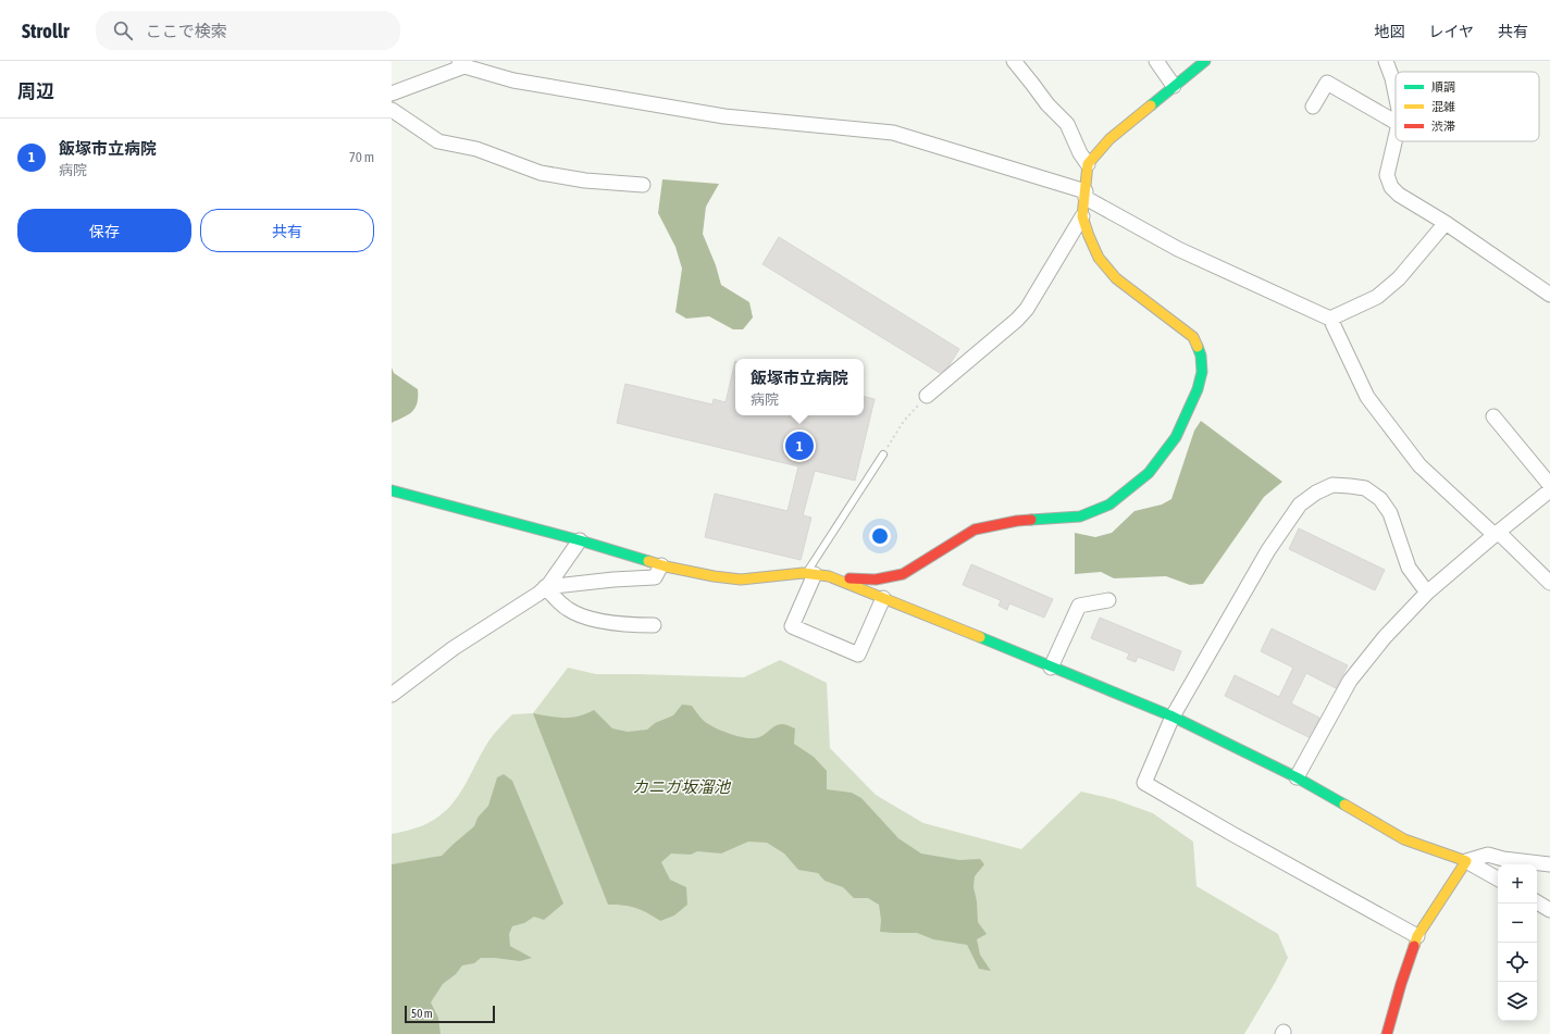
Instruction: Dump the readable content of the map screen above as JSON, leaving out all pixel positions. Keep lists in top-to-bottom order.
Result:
{
  "water": ["カニガ坂溜池"],
  "legend": ["順調", "混雑", "渋滞"],
  "scale_bar": "50 m",
  "page": {
    "header": "Strollr",
    "search": "ここで検索",
    "nav": ["地図", "レイヤ", "共有"],
    "heading": "周辺",
    "list": [
      {
        "mark": "1",
        "name": "飯塚市立病院",
        "note": "病院",
        "value": "70 m"
      }
    ],
    "buttons": ["保存", "共有"],
    "popup": ["飯塚市立病院", "病院"],
    "pins": "1",
    "map_buttons": ["+", "−"],
    "scale": "50 m"
  }
}
